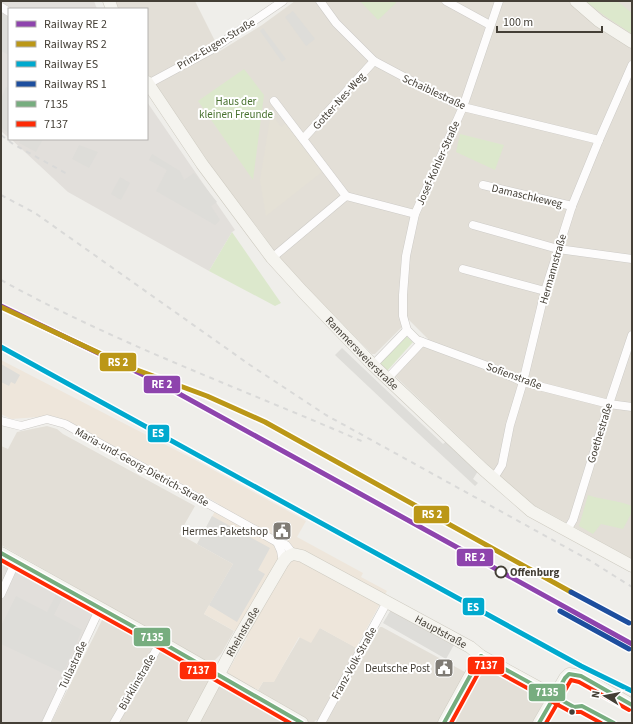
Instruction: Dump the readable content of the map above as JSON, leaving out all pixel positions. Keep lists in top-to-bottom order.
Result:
{
  "streets": {
    "street": [
      "Prinz-Eugen-Straße",
      "Schaiblestraße",
      "Gotter-Nes-Weg",
      "Josef-Kohler-Straße",
      "Damaschkeweg",
      "Hermannstraße",
      "Rammersweierstraße",
      "Sofienstraße",
      "Goethestraße",
      "Maria-und-Georg-Dietrich-Straße",
      "Rheinstraße",
      "Hauptstraße",
      "Franz-Volk-Straße",
      "Tullastraße",
      "Bürklinstraße"
    ]
  },
  "crossings": [
    ["Prinz-Eugen-Straße", "Rammersweierstraße"],
    ["Schaiblestraße", "Gotter-Nes-Weg"],
    ["Schaiblestraße", "Josef-Kohler-Straße"],
    ["Schaiblestraße", "Hermannstraße"],
    ["Josef-Kohler-Straße", "Sofienstraße"],
    ["Damaschkeweg", "Hermannstraße"],
    ["Hermannstraße", "Rammersweierstraße"],
    ["Hermannstraße", "Sofienstraße"],
    ["Rammersweierstraße", "Goethestraße"],
    ["Sofienstraße", "Goethestraße"],
    ["Maria-und-Georg-Dietrich-Straße", "Hauptstraße"],
    ["Hauptstraße", "Franz-Volk-Straße"]
  ],
  "parks": ["Haus der kleinen Freunde"],
  "places": {
    "public building": ["Hermes Paketshop", "Deutsche Post"],
    "other": ["Offenburg"]
  },
  "lines": ["rail line ES", "transit line 7135", "transit line 7137"],
  "legend": [
    "Railway RE 2",
    "Railway RS 2",
    "Railway ES",
    "Railway RS 1",
    "7135",
    "7137"
  ],
  "scale_bar": "100 m",
  "north": "left"
}
